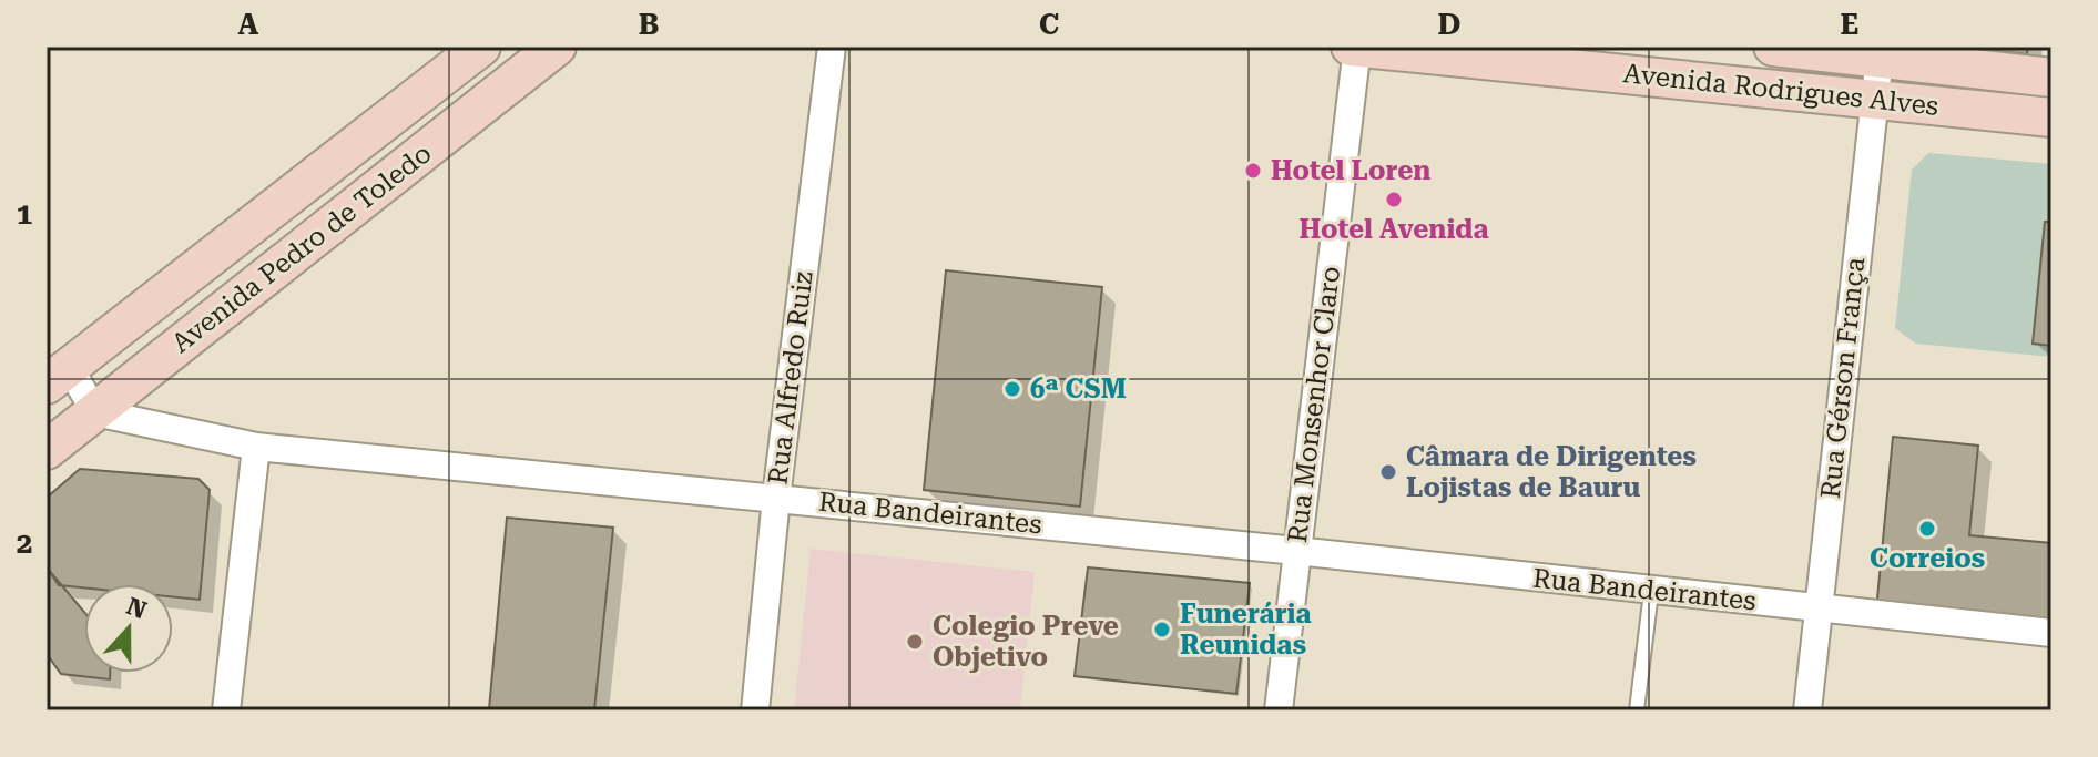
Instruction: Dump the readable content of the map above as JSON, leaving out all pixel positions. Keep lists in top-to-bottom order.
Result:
{
  "streets": {
    "main road": ["Avenida Rodrigues Alves", "Avenida Pedro de Toledo"],
    "street": [
      "Rua Alfredo Ruiz",
      "Rua Gérson França",
      "Rua Monsenhor Claro",
      "Rua Bandeirantes"
    ]
  },
  "crossings": [
    ["Avenida Rodrigues Alves", "Rua Gérson França"],
    ["Avenida Rodrigues Alves", "Rua Monsenhor Claro"],
    ["Avenida Pedro de Toledo", "Rua Bandeirantes"],
    ["Rua Alfredo Ruiz", "Rua Bandeirantes"],
    ["Rua Gérson França", "Rua Bandeirantes"],
    ["Rua Monsenhor Claro", "Rua Bandeirantes"]
  ],
  "places": [
    "Hotel Loren",
    "Hotel Avenida",
    "6ª CSM",
    "Câmara de Dirigentes Lojistas de Bauru",
    "Correios",
    "Funerária Reunidas",
    "Colegio Preve Objetivo"
  ],
  "north": "top",
  "grid": {
    "columns": [
      "A",
      "B",
      "C",
      "D",
      "E"
    ],
    "rows": ["1", "2"]
  }
}
